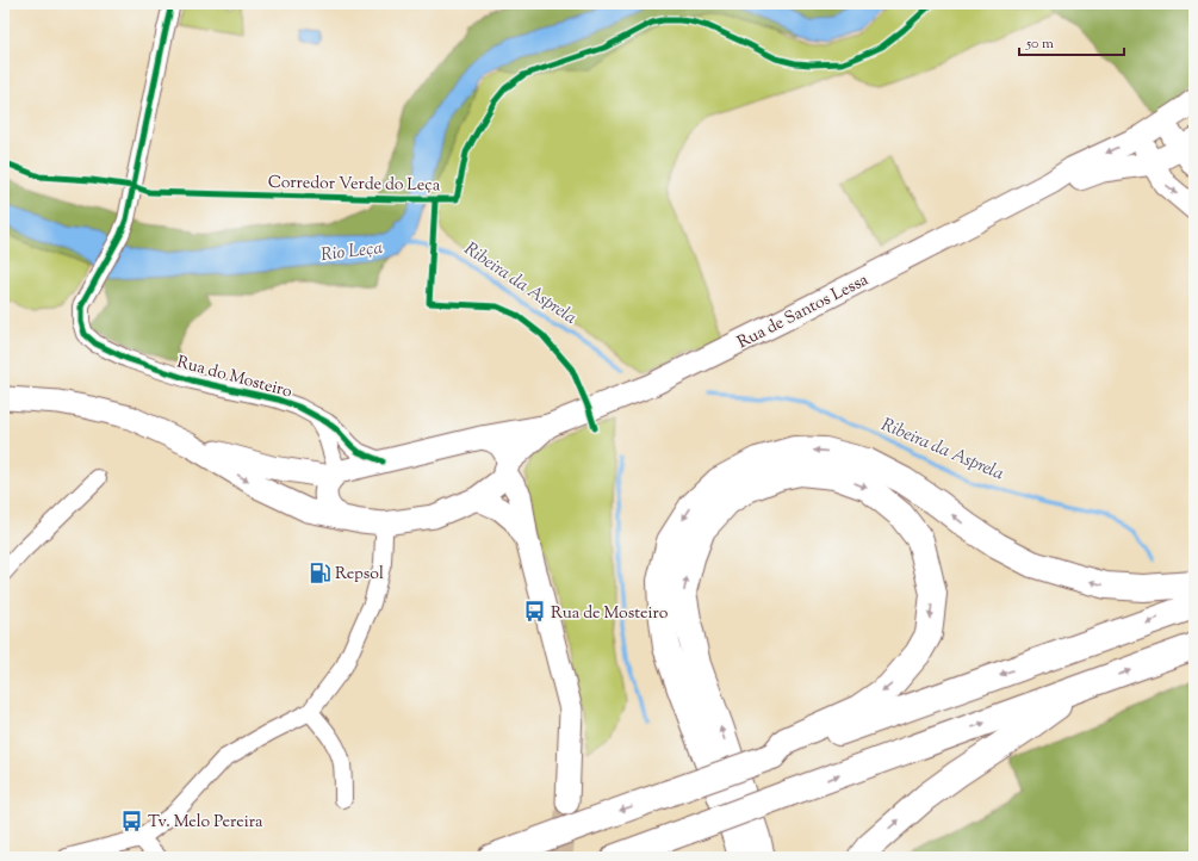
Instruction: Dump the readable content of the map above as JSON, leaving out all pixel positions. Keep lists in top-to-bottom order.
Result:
{
  "streets": {
    "main road": ["Rua de Santos Lessa"],
    "street": ["Rua do Mosteiro"],
    "cycle path": ["Corredor Verde do Leça"]
  },
  "crossings": [
    ["Rua de Santos Lessa", "Rua do Mosteiro"]
  ],
  "water": ["Rio Leça", "Ribeira da Asprela"],
  "places": {
    "fuel station": ["Repsol"],
    "bus stop": ["Rua de Mosteiro", "Tv. Melo Pereira"]
  },
  "scale_bar": "50 m"
}
